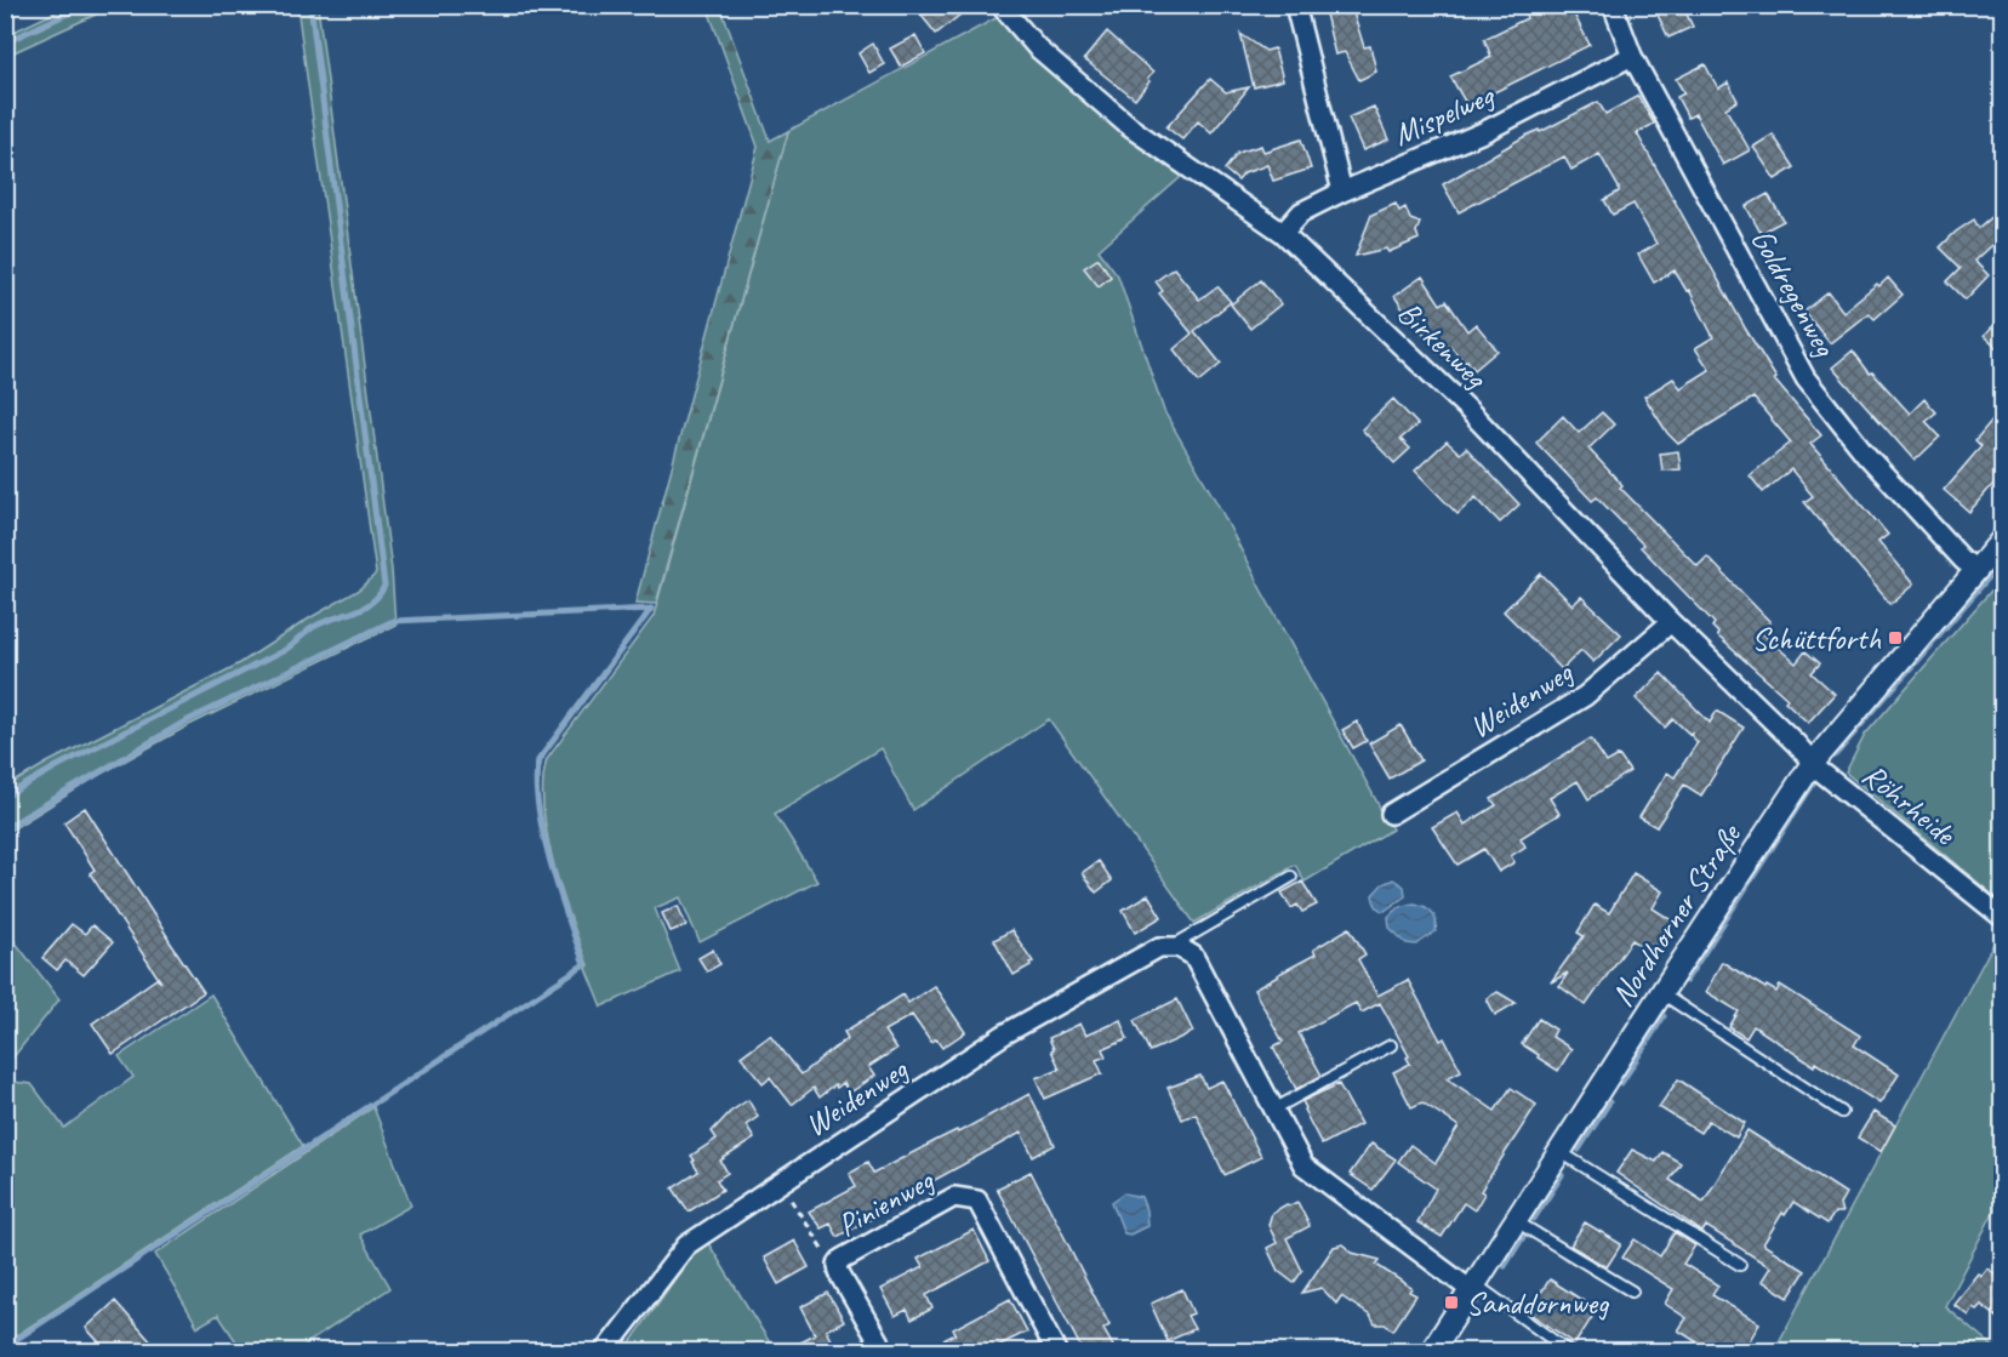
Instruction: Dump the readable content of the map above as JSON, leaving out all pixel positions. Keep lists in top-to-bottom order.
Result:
{
  "streets": {
    "street": [
      "Mispelweg",
      "Goldregenweg",
      "Birkenweg",
      "Weidenweg",
      "Röhrheide",
      "Nordhorner Straße",
      "Pinienweg"
    ]
  },
  "crossings": [
    ["Mispelweg", "Goldregenweg"],
    ["Mispelweg", "Birkenweg"],
    ["Goldregenweg", "Nordhorner Straße"],
    ["Birkenweg", "Weidenweg"],
    ["Birkenweg", "Röhrheide"],
    ["Birkenweg", "Nordhorner Straße"],
    ["Röhrheide", "Nordhorner Straße"]
  ],
  "places": {
    "transit": ["Schüttforth", "Sanddornweg"]
  }
}
